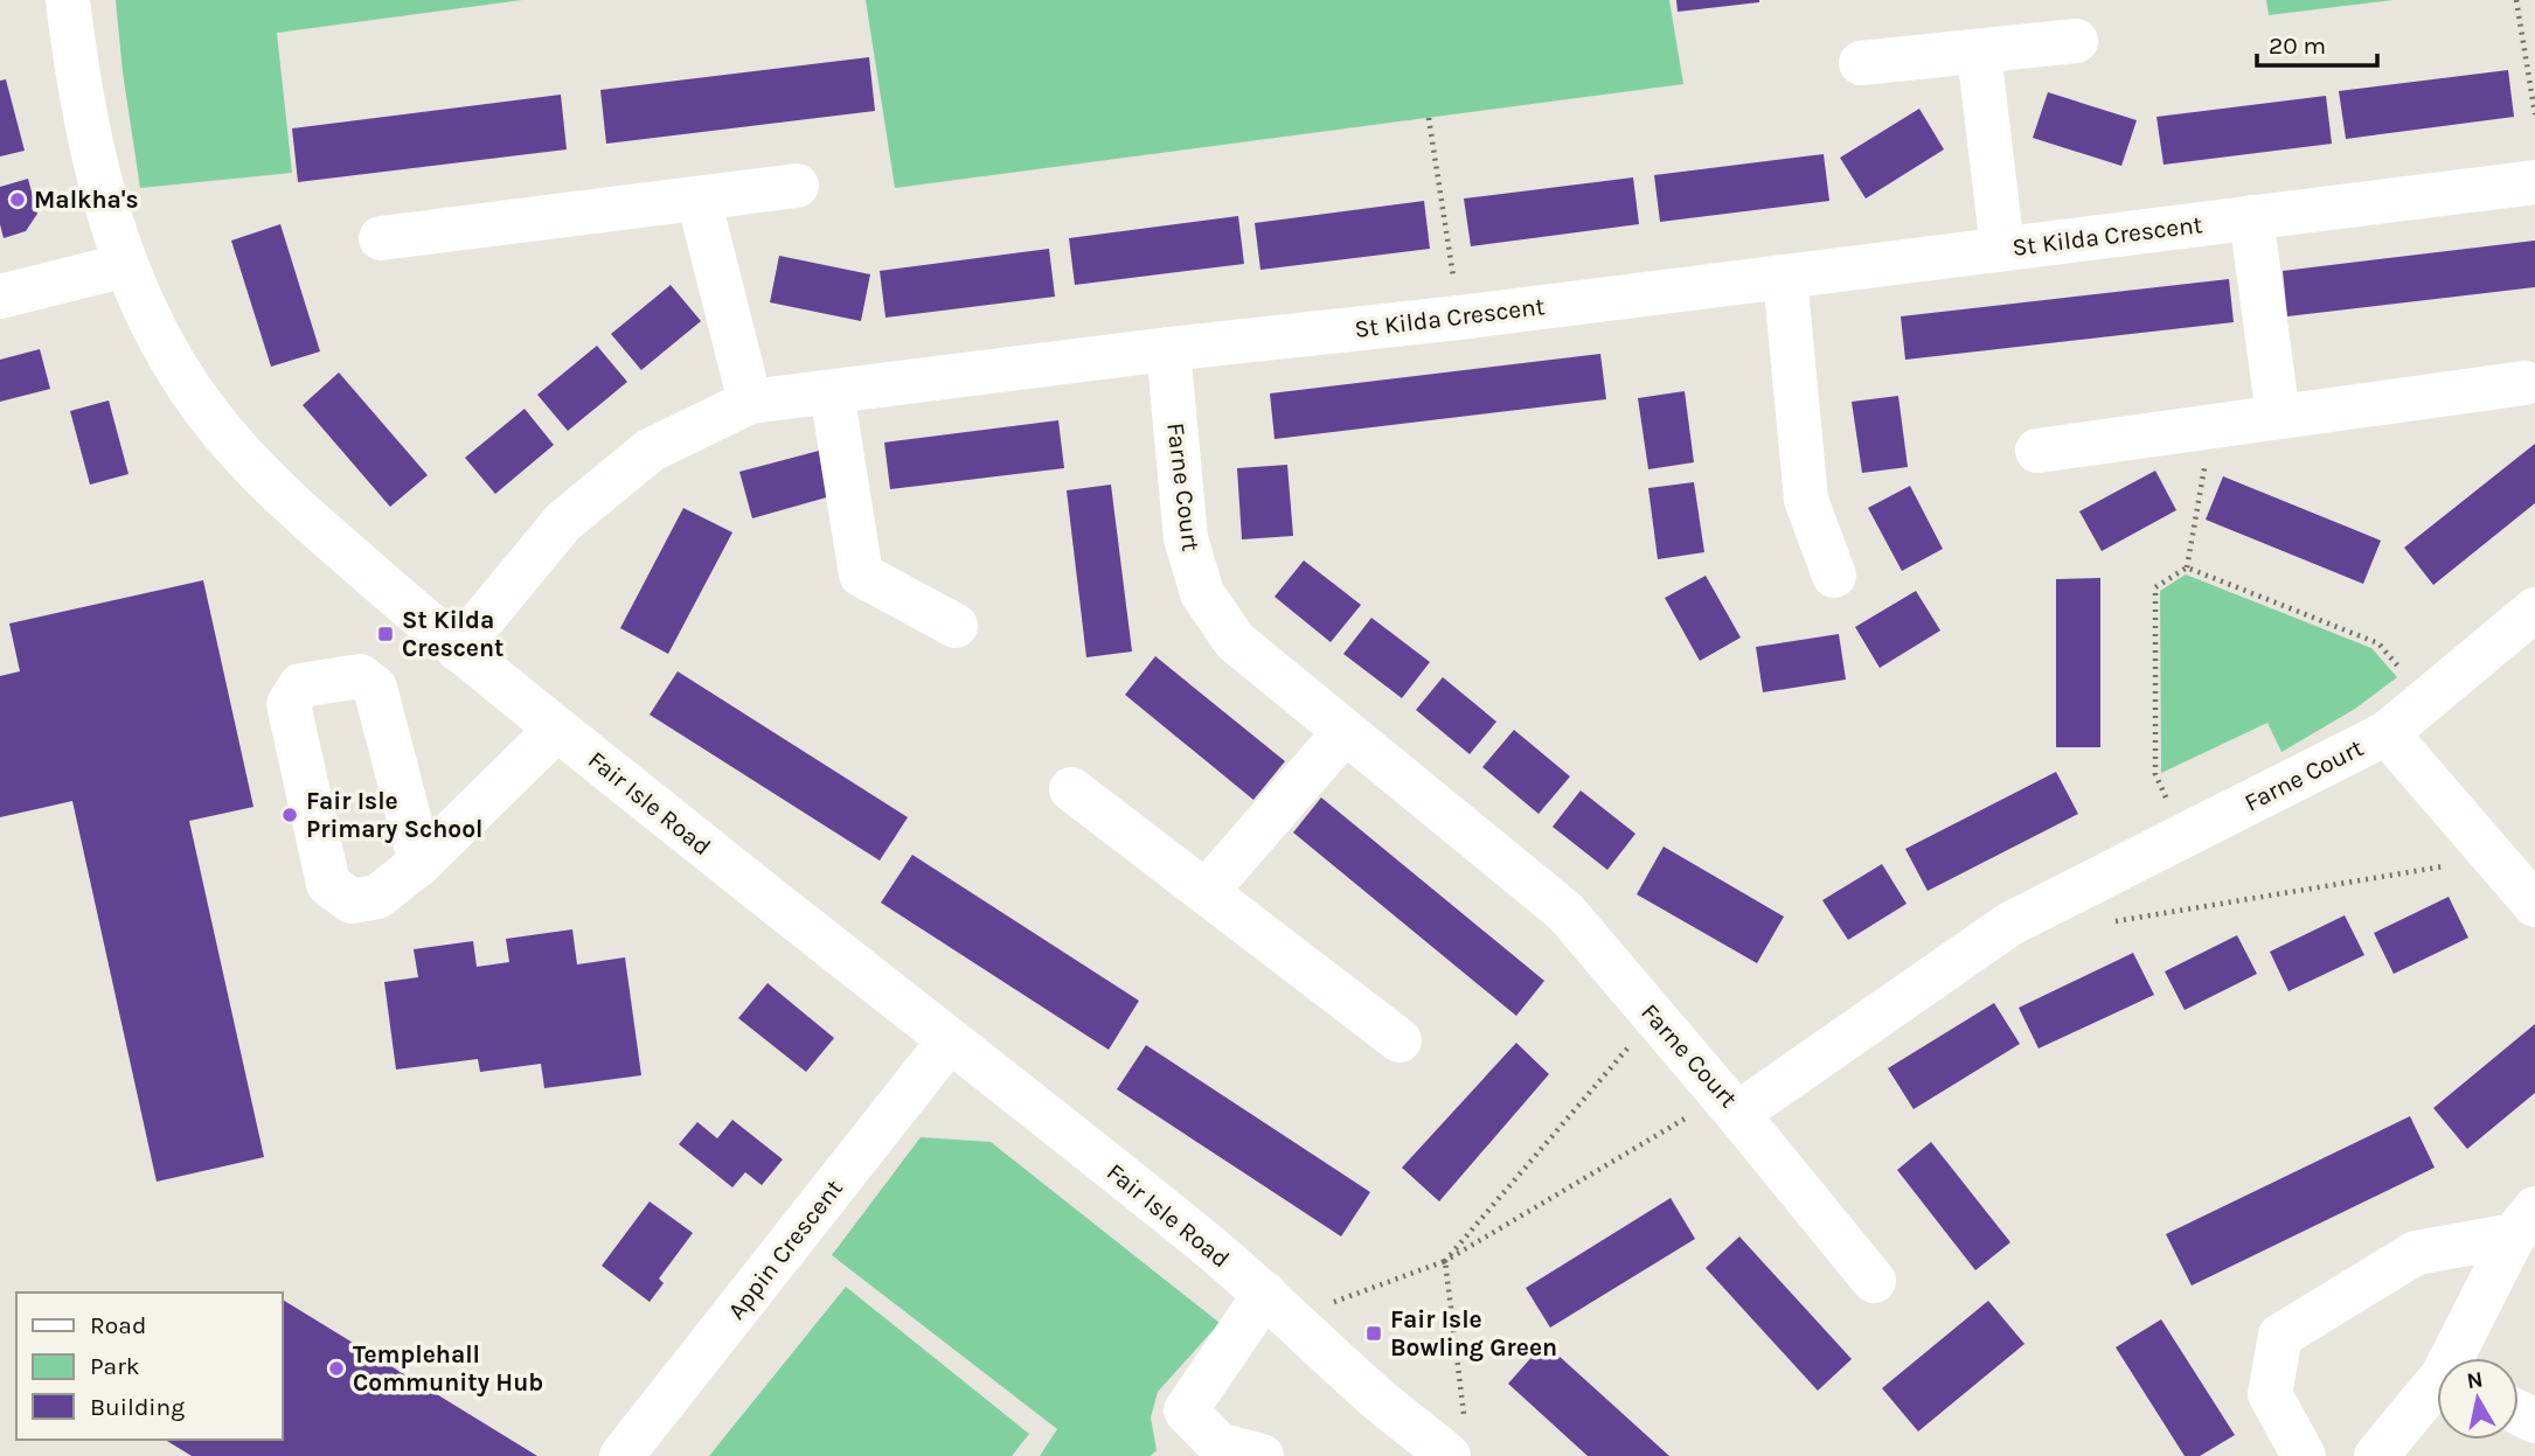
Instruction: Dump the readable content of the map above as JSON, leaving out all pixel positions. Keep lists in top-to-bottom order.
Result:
{
  "streets": {
    "street": [
      "St Kilda Crescent",
      "Farne Court",
      "Fair Isle Road",
      "Appin Crescent"
    ]
  },
  "crossings": [
    ["St Kilda Crescent", "Farne Court"],
    ["St Kilda Crescent", "Fair Isle Road"],
    ["Fair Isle Road", "Appin Crescent"]
  ],
  "places": {
    "other": ["Malkha's", "Fair Isle Primary School", "Templehall Community Hub"],
    "transit": ["St Kilda Crescent", "Fair Isle Bowling Green"]
  },
  "legend": ["Road", "Park", "Building"],
  "scale_bar": "20 m",
  "north": "top"
}
